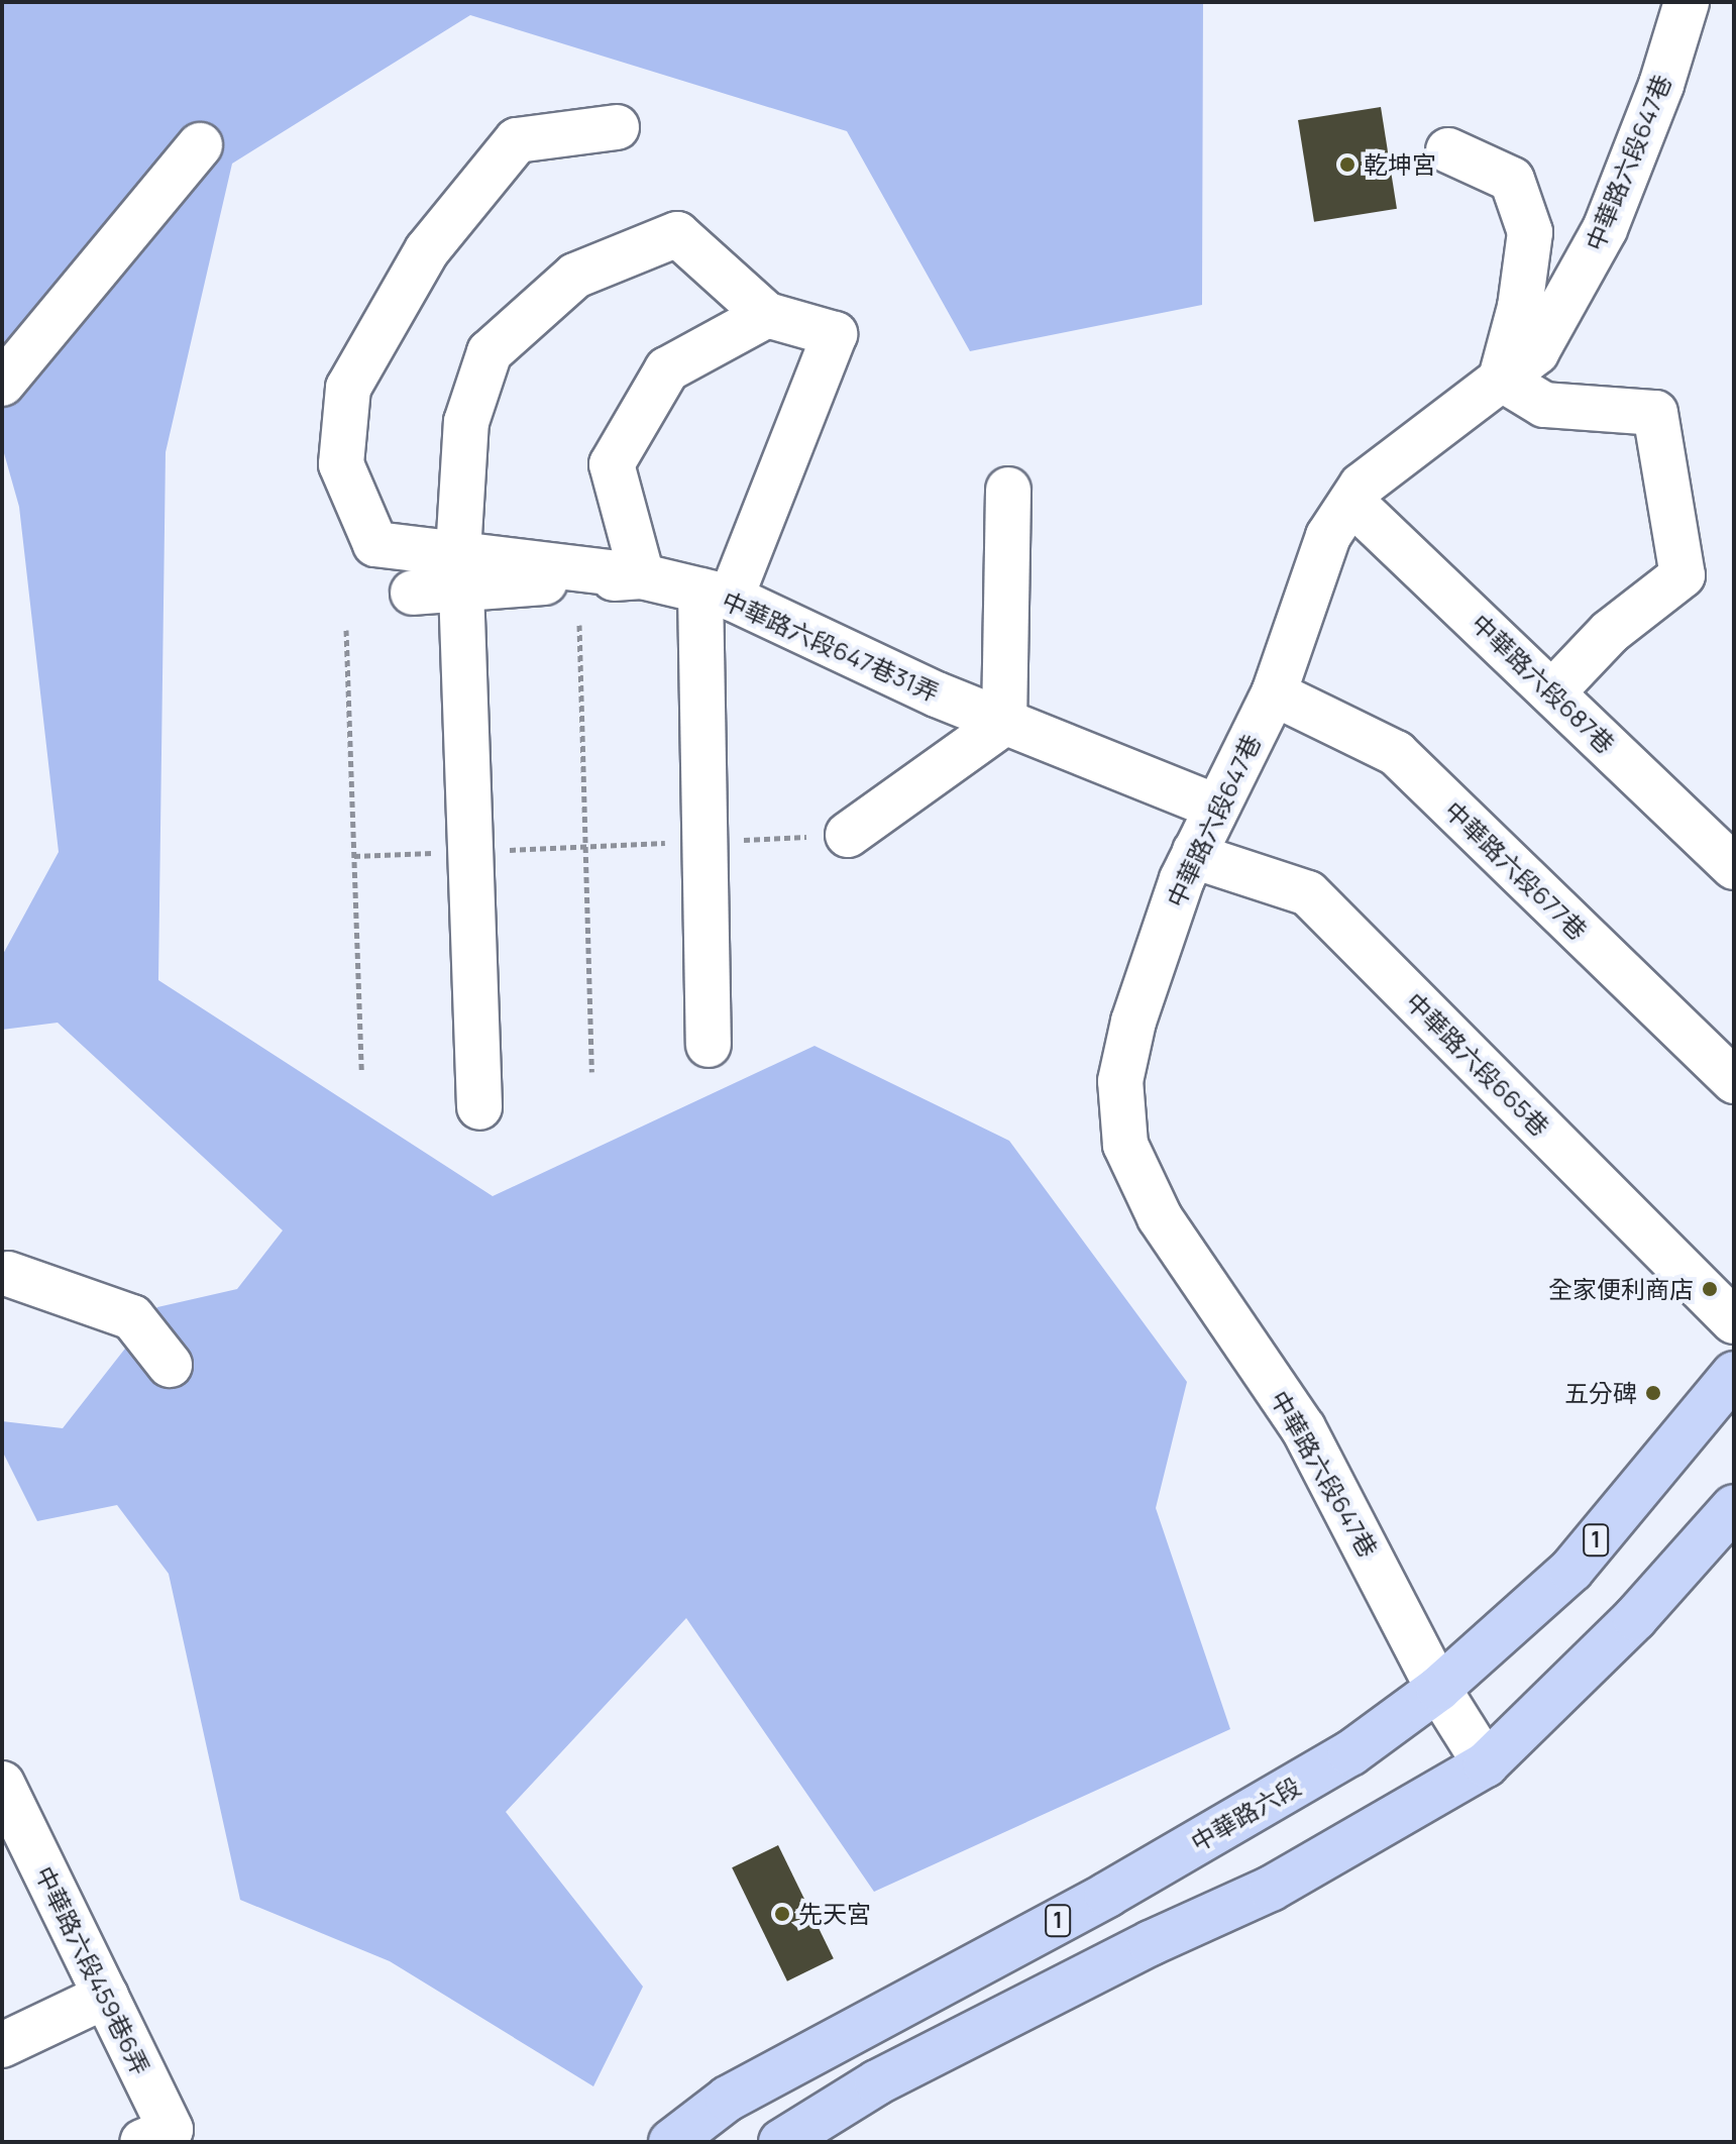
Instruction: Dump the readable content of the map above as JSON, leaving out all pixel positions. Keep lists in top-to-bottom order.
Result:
{
  "streets": {
    "main road": ["1", "中華路六段"],
    "street": [
      "中華路六段647巷",
      "中華路六段647巷31弄",
      "中華路六段687巷",
      "中華路六段677巷",
      "中華路六段665巷",
      "中華路六段459巷6弄"
    ]
  },
  "crossings": [
    ["中華路六段647巷", "中華路六段647巷31弄"],
    ["中華路六段647巷", "中華路六段687巷"],
    ["中華路六段647巷", "中華路六段677巷"],
    ["中華路六段647巷", "中華路六段665巷"],
    ["中華路六段647巷", "中華路六段"]
  ],
  "places": [
    "乾坤宮",
    "全家便利商店",
    "五分碑",
    "先天宮"
  ]
}
